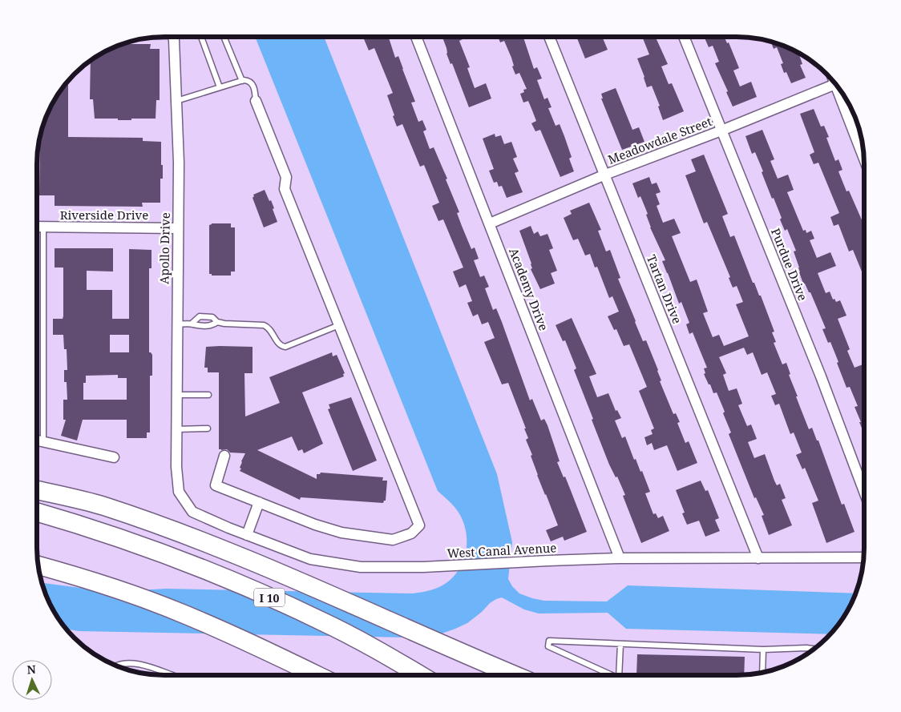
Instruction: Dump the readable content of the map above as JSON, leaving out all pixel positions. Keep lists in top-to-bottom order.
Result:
{
  "streets": {
    "highway": ["I 10"],
    "street": [
      "Meadowdale Street",
      "Riverside Drive",
      "Apollo Drive",
      "Purdue Drive",
      "Academy Drive",
      "Tartan Drive",
      "West Canal Avenue"
    ]
  },
  "crossings": [
    ["Meadowdale Street", "Purdue Drive"],
    ["Meadowdale Street", "Academy Drive"],
    ["Meadowdale Street", "Tartan Drive"],
    ["Riverside Drive", "Apollo Drive"],
    ["Apollo Drive", "West Canal Avenue"],
    ["Academy Drive", "West Canal Avenue"],
    ["Tartan Drive", "West Canal Avenue"]
  ],
  "north": "top"
}
